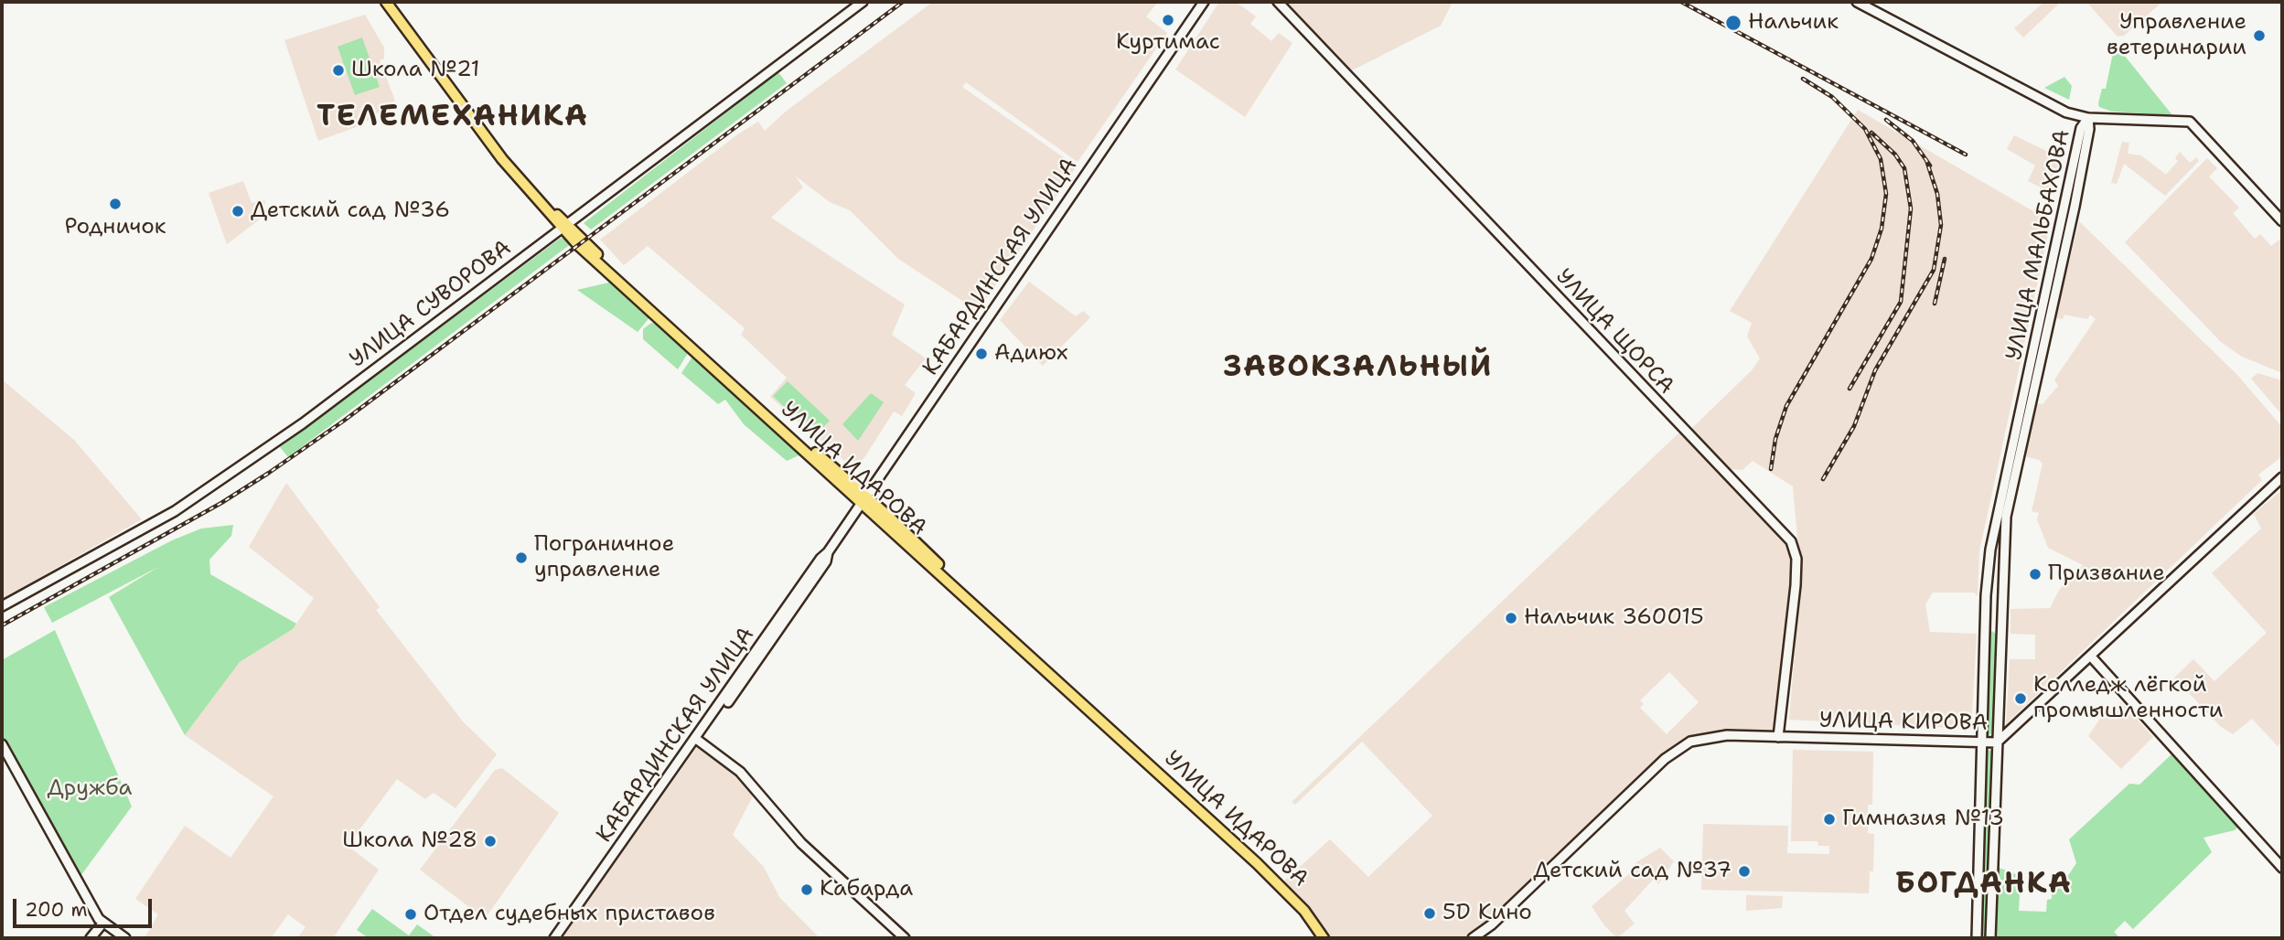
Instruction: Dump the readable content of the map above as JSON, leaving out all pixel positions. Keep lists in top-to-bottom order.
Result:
{
  "streets": {
    "main road": [
      "УЛИЦА МАЛЬБАХОВА",
      "КАБАРДИНСКАЯ УЛИЦА",
      "УЛИЦА СУВОРОВА",
      "УЛИЦА ЩОРСА",
      "УЛИЦА ИДАРОВА",
      "УЛИЦА КИРОВА"
    ]
  },
  "crossings": [
    ["УЛИЦА МАЛЬБАХОВА", "УЛИЦА КИРОВА"],
    ["КАБАРДИНСКАЯ УЛИЦА", "УЛИЦА ИДАРОВА"],
    ["УЛИЦА СУВОРОВА", "УЛИЦА ИДАРОВА"],
    ["УЛИЦА ЩОРСА", "УЛИЦА КИРОВА"]
  ],
  "districts": ["ТЕЛЕМЕХАНИКА", "ЗАВОКЗАЛЬНЫЙ", "БОГДАНКА"],
  "parks": ["Дружба"],
  "places": [
    "Куртимас",
    "Нальчик",
    "Управление ветеринарии",
    "Школа №21",
    "Родничок",
    "Детский сад №36",
    "Адиюх",
    "Пограничное управление",
    "Призвание",
    "Нальчик 360015",
    "Колледж лёгкой промышленности",
    "Гимназия №13",
    "Школа №28",
    "Детский сад №37",
    "Кабарда",
    "5D Кино",
    "Отдел судебных приставов"
  ],
  "scale_bar": "200 m"
}
